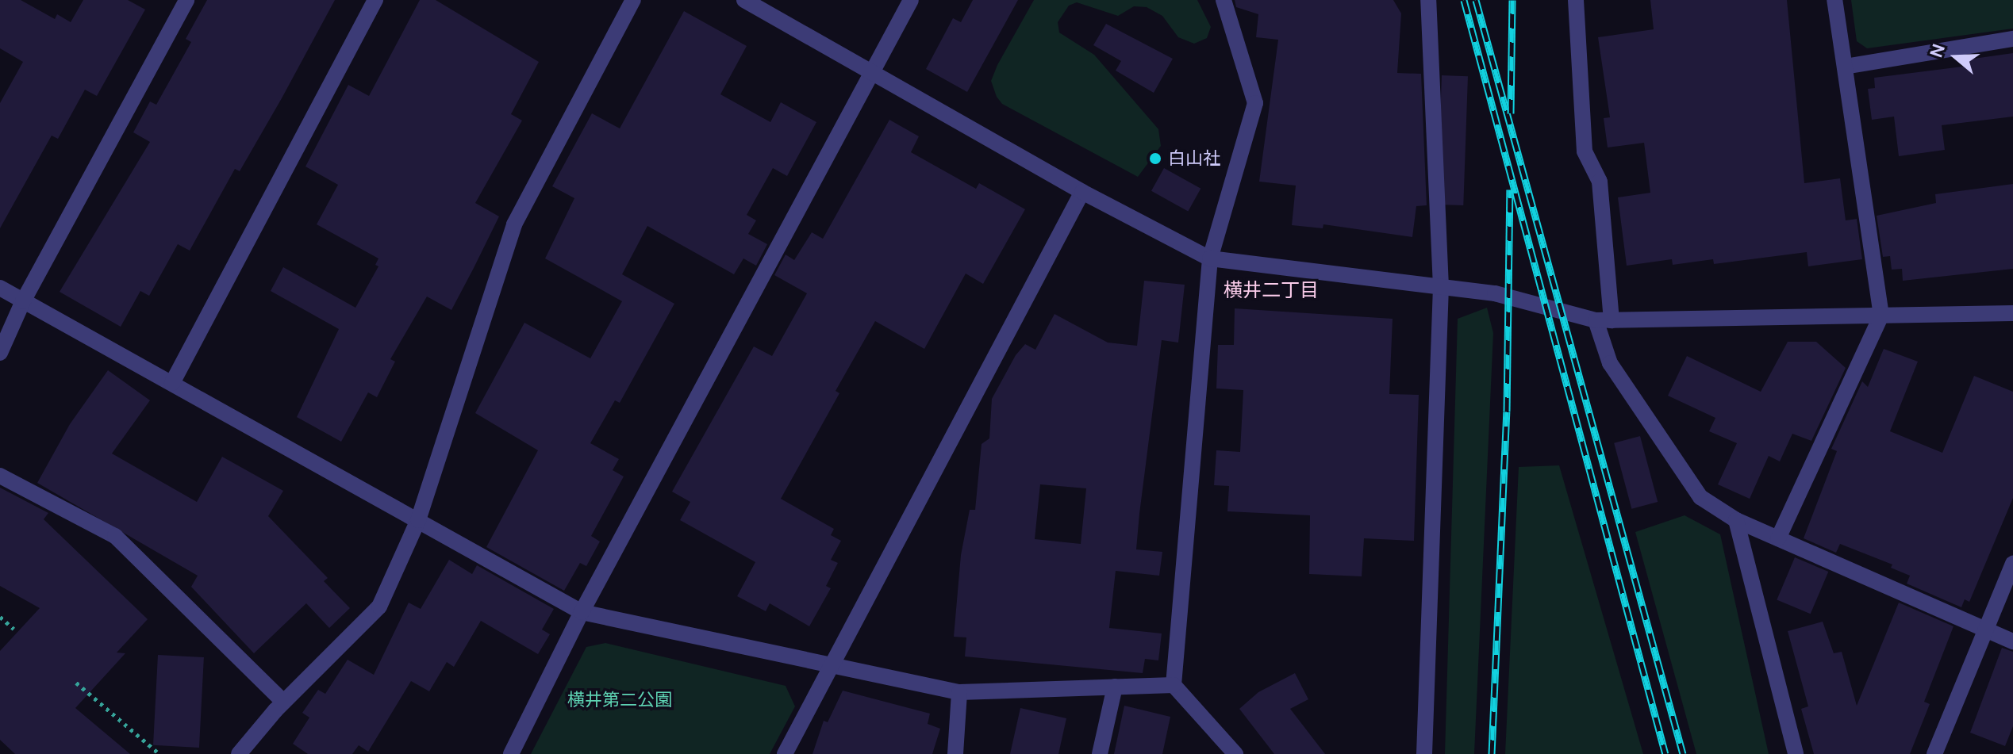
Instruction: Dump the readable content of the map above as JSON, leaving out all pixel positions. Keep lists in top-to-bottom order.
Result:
{
  "districts": ["横井二丁目"],
  "parks": ["横井第二公園"],
  "places": ["白山社"],
  "north": "left"
}
